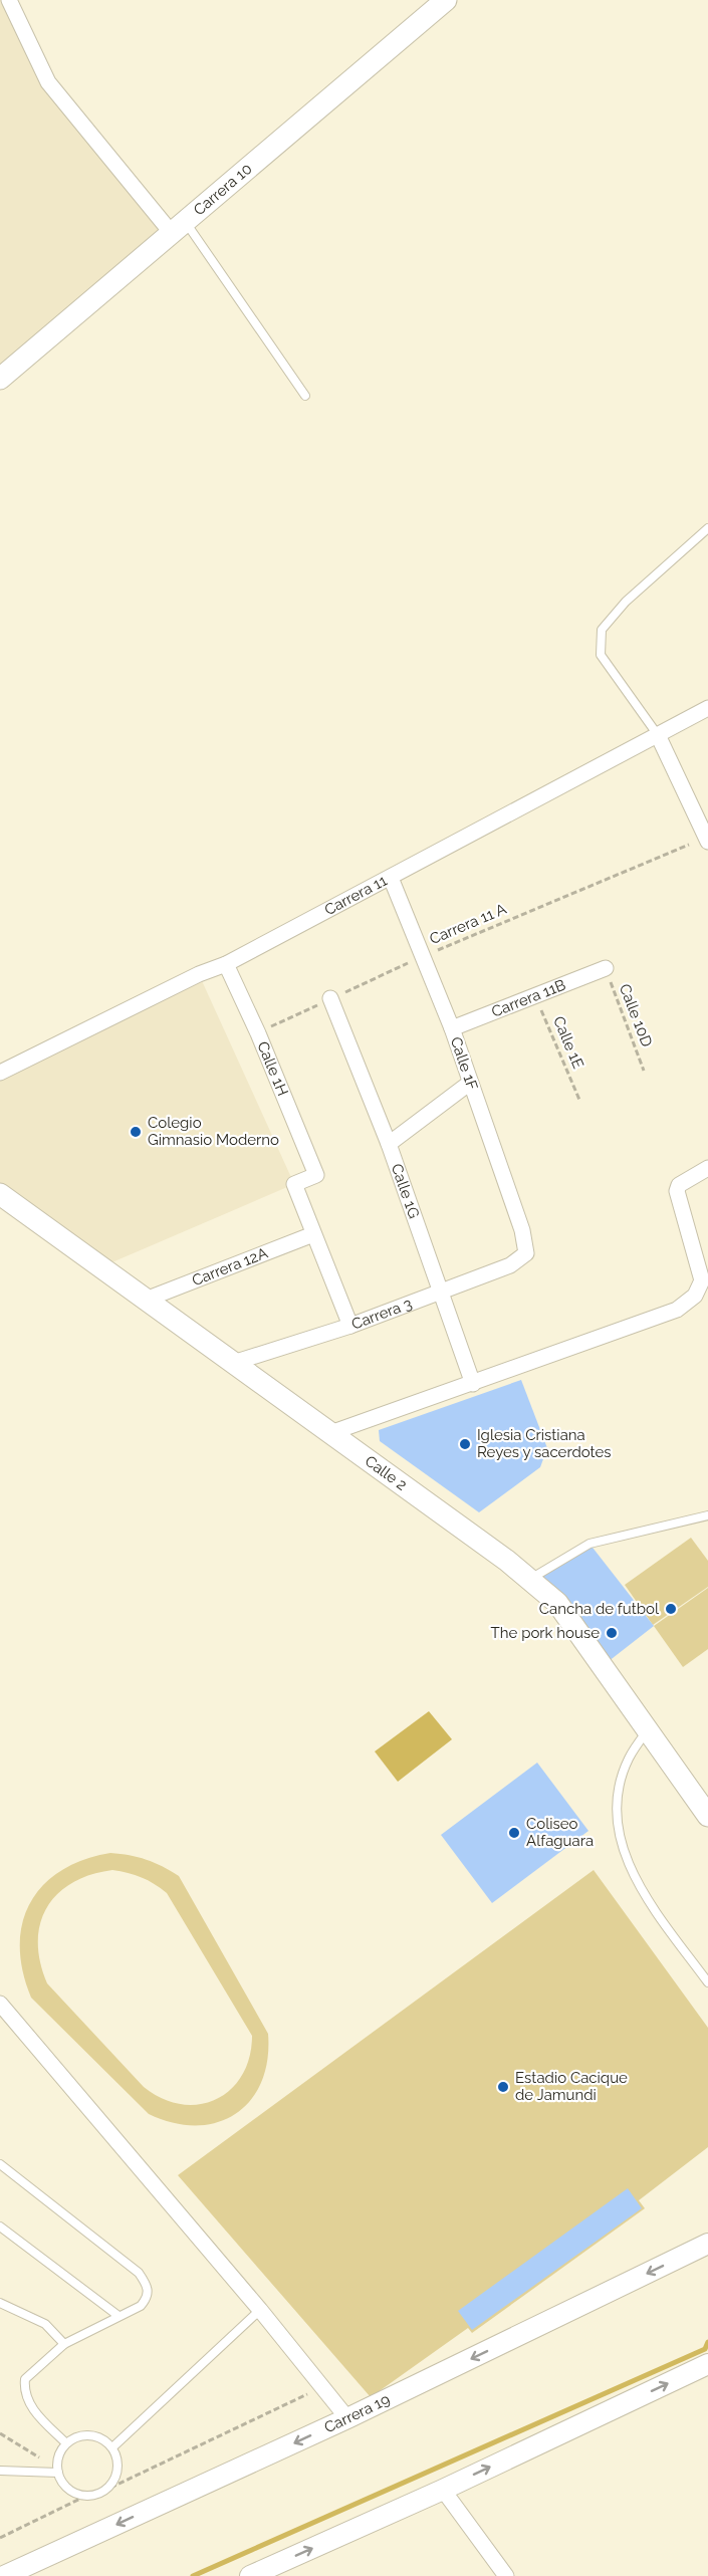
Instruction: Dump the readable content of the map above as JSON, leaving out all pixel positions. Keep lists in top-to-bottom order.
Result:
{
  "streets": {
    "main road": ["Carrera 10", "Calle 2"],
    "street": [
      "Carrera 11",
      "Carrera 11B",
      "Calle 1F",
      "Calle 1H",
      "Calle 1G",
      "Carrera 12A",
      "Carrera 3",
      "Carrera 19"
    ],
    "path": ["Carrera 11 A", "Calle 10D", "Calle 1E"]
  },
  "crossings": [
    ["Carrera 11", "Calle 1F"],
    ["Carrera 11", "Calle 1H"],
    ["Carrera 11 A", "Calle 1F"],
    ["Carrera 11 A", "Calle 1H"],
    ["Carrera 11 A", "Calle 1G"],
    ["Carrera 11B", "Calle 10D"],
    ["Carrera 11B", "Calle 1E"],
    ["Carrera 11B", "Calle 1F"],
    ["Calle 1F", "Carrera 3"],
    ["Calle 1H", "Carrera 12A"],
    ["Calle 1G", "Carrera 3"],
    ["Carrera 12A", "Calle 2"],
    ["Carrera 3", "Calle 2"]
  ],
  "places": [
    "Colegio Gimnasio Moderno",
    "Iglesia Cristiana Reyes y sacerdotes",
    "Cancha de futbol",
    "The pork house",
    "Coliseo Alfaguara",
    "Estadio Cacique de Jamundi"
  ]
}
